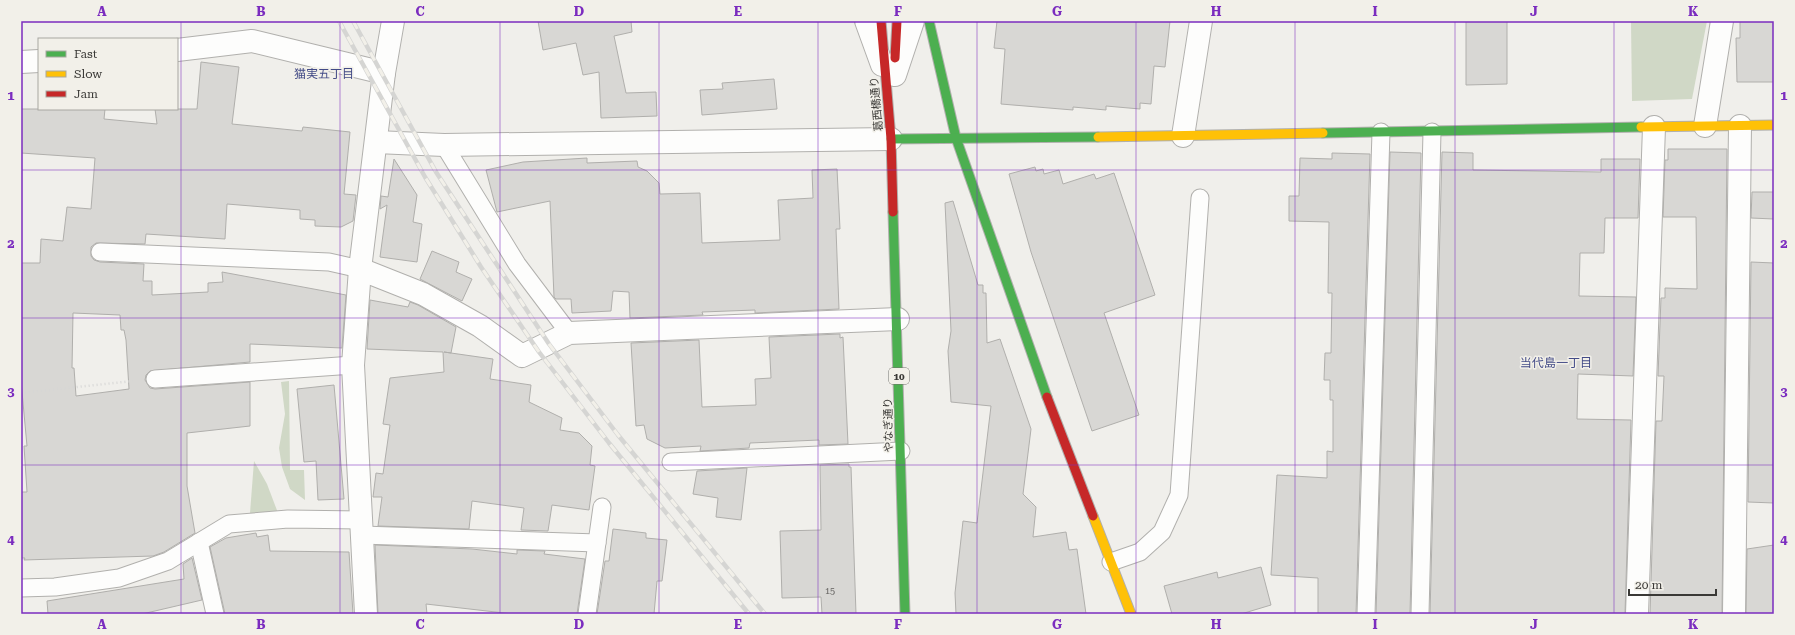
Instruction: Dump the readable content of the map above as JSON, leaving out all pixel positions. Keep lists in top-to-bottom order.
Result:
{
  "streets": {
    "street": ["葛西橋通り", "10", "やなぎ通り"]
  },
  "crossings": [
    ["葛西橋通り", "やなぎ通り"]
  ],
  "districts": ["猫実五丁目", "当代島一丁目"],
  "house_numbers": ["15"],
  "legend": ["Fast", "Slow", "Jam"],
  "scale_bar": "20 m",
  "grid": {
    "columns": [
      "A",
      "B",
      "C",
      "D",
      "E",
      "F",
      "G",
      "H",
      "I",
      "J",
      "K"
    ],
    "rows": [
      "1",
      "2",
      "3",
      "4"
    ]
  }
}
